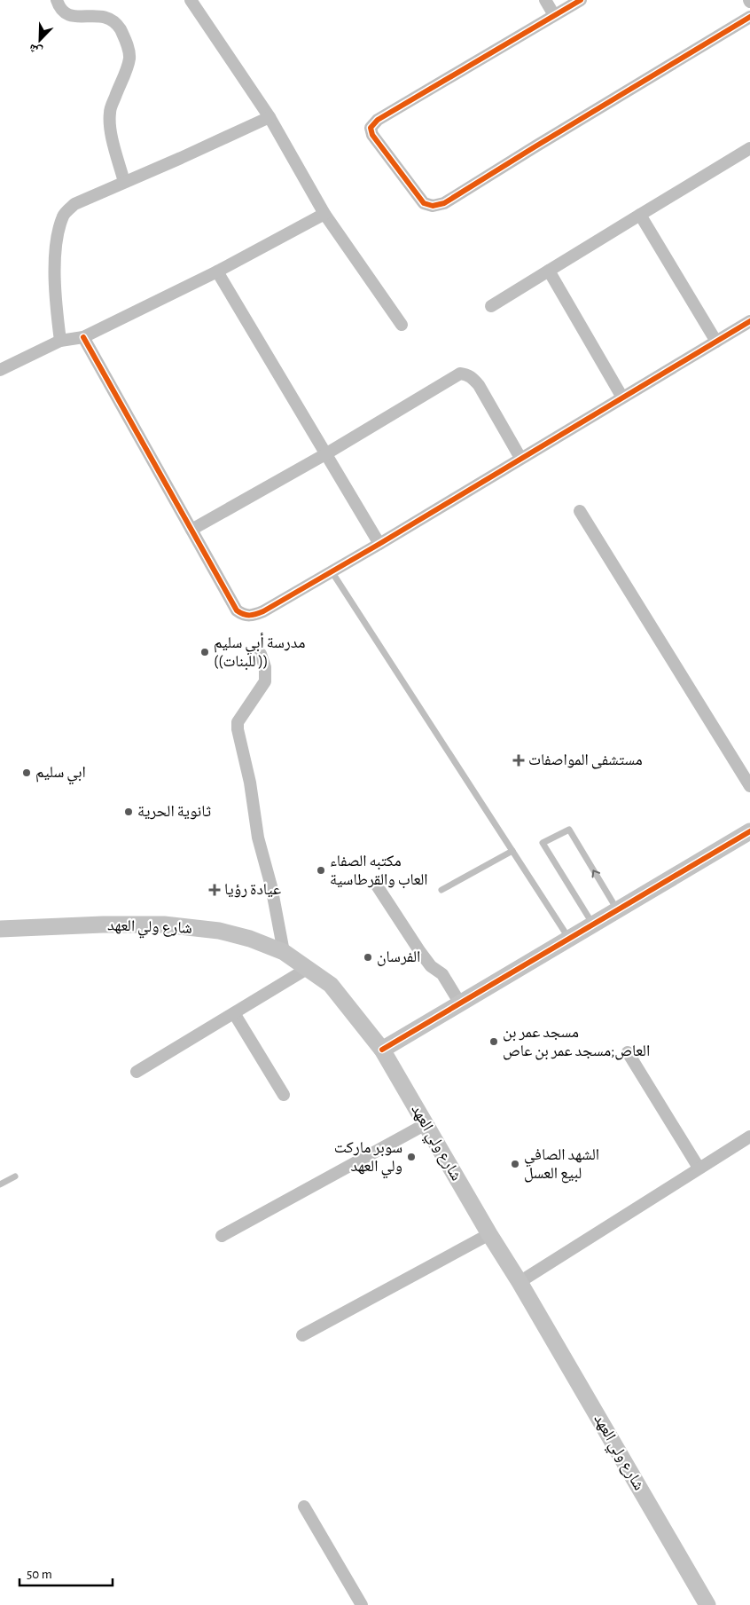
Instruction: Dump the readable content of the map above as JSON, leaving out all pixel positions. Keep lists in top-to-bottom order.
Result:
{
  "streets": {
    "main road": ["شارع ولي العهد"]
  },
  "places": {
    "other": [
      "مدرسة أبي سليم ((للبنات ))",
      "ابي سليم",
      "ثانوية الحرية",
      "مكتبه الصفاء العاب والقرطاسية",
      "الفرسان",
      "مسجد عمر بن العاص;مسجد عمر بن عاص",
      "سوبر ماركت ولي العهد",
      "الشهد الصافي لبيع العسل"
    ],
    "health": ["مستشفى المواصفات", "عيادة رؤيا"]
  },
  "scale_bar": "50 m",
  "north": "bottom left"
}
